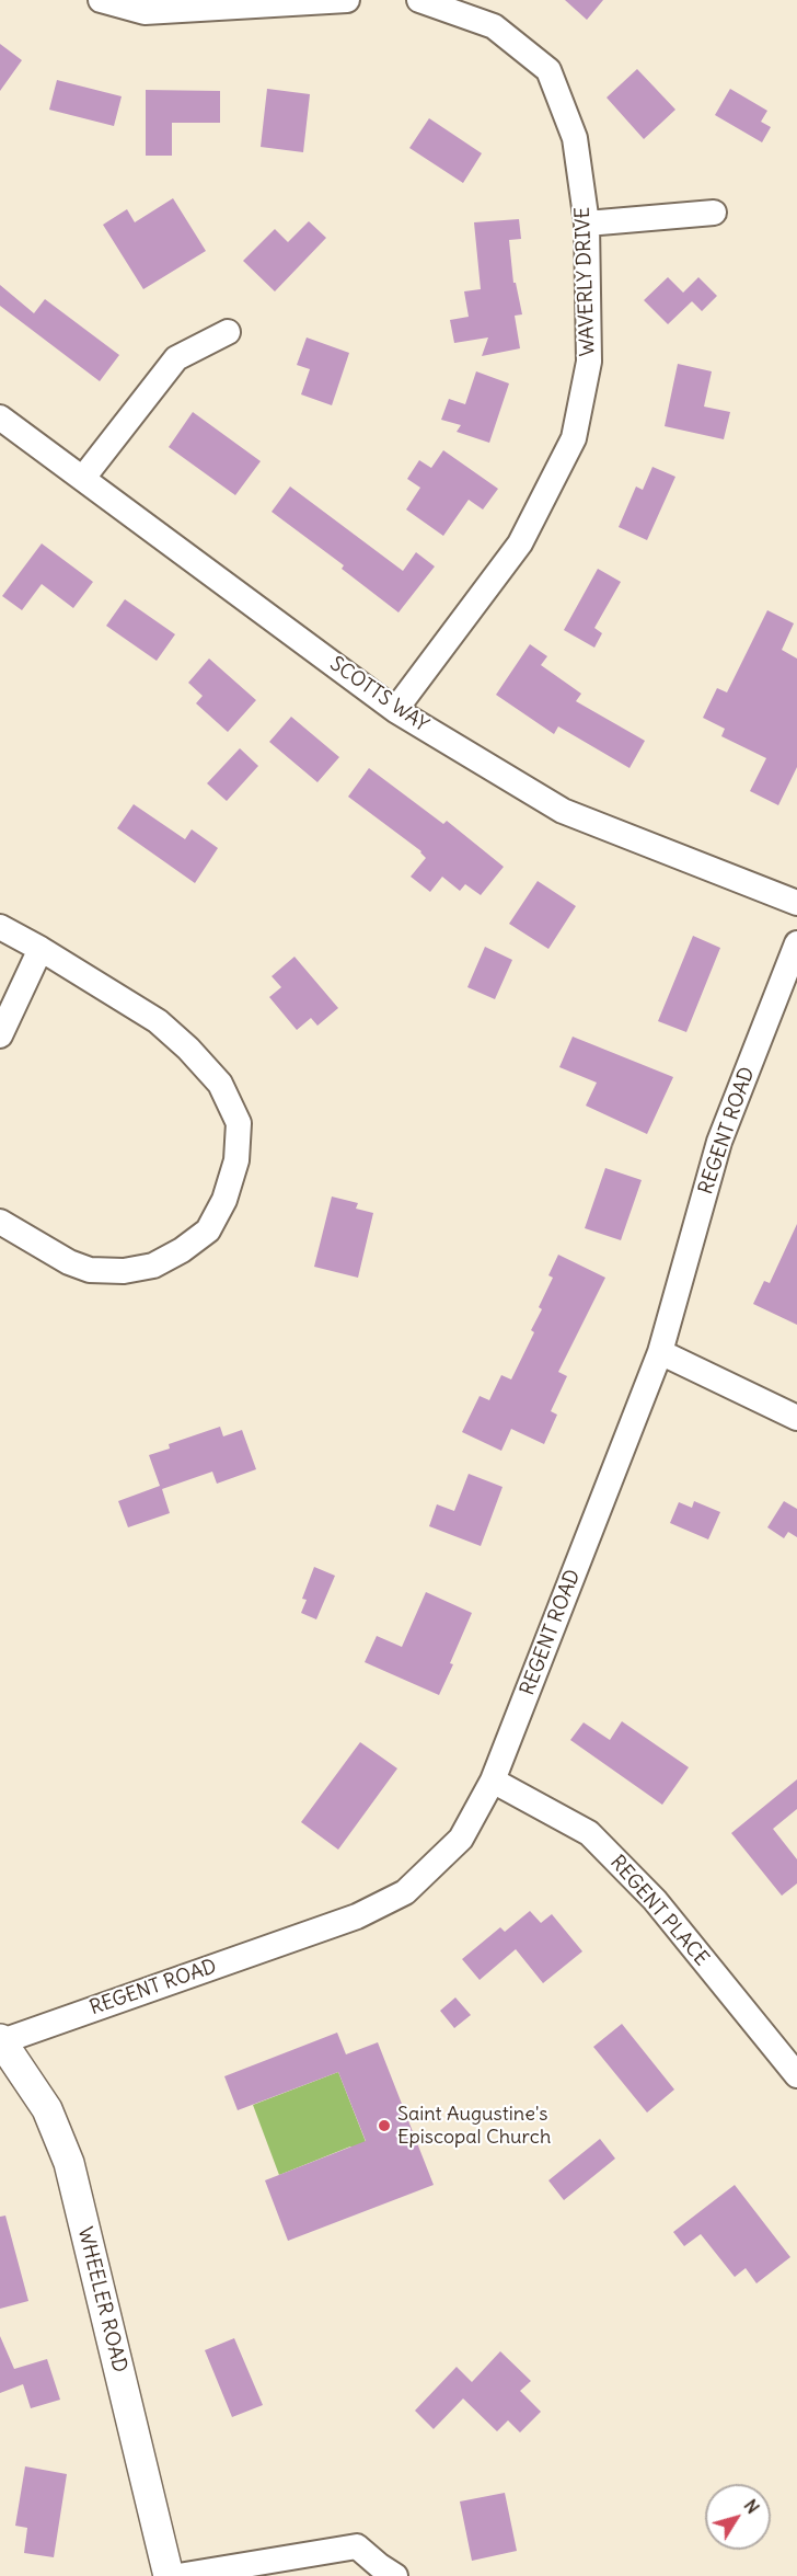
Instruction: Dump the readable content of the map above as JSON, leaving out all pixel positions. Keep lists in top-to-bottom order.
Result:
{
  "streets": {
    "street": [
      "WAVERLY DRIVE",
      "SCOTTS WAY",
      "REGENT ROAD",
      "REGENT PLACE",
      "WHEELER ROAD"
    ]
  },
  "crossings": [
    ["WAVERLY DRIVE", "SCOTTS WAY"],
    ["REGENT ROAD", "REGENT PLACE"],
    ["REGENT ROAD", "WHEELER ROAD"]
  ],
  "places": ["Saint Augustine's Episcopal Church"],
  "north": "top right"
}
